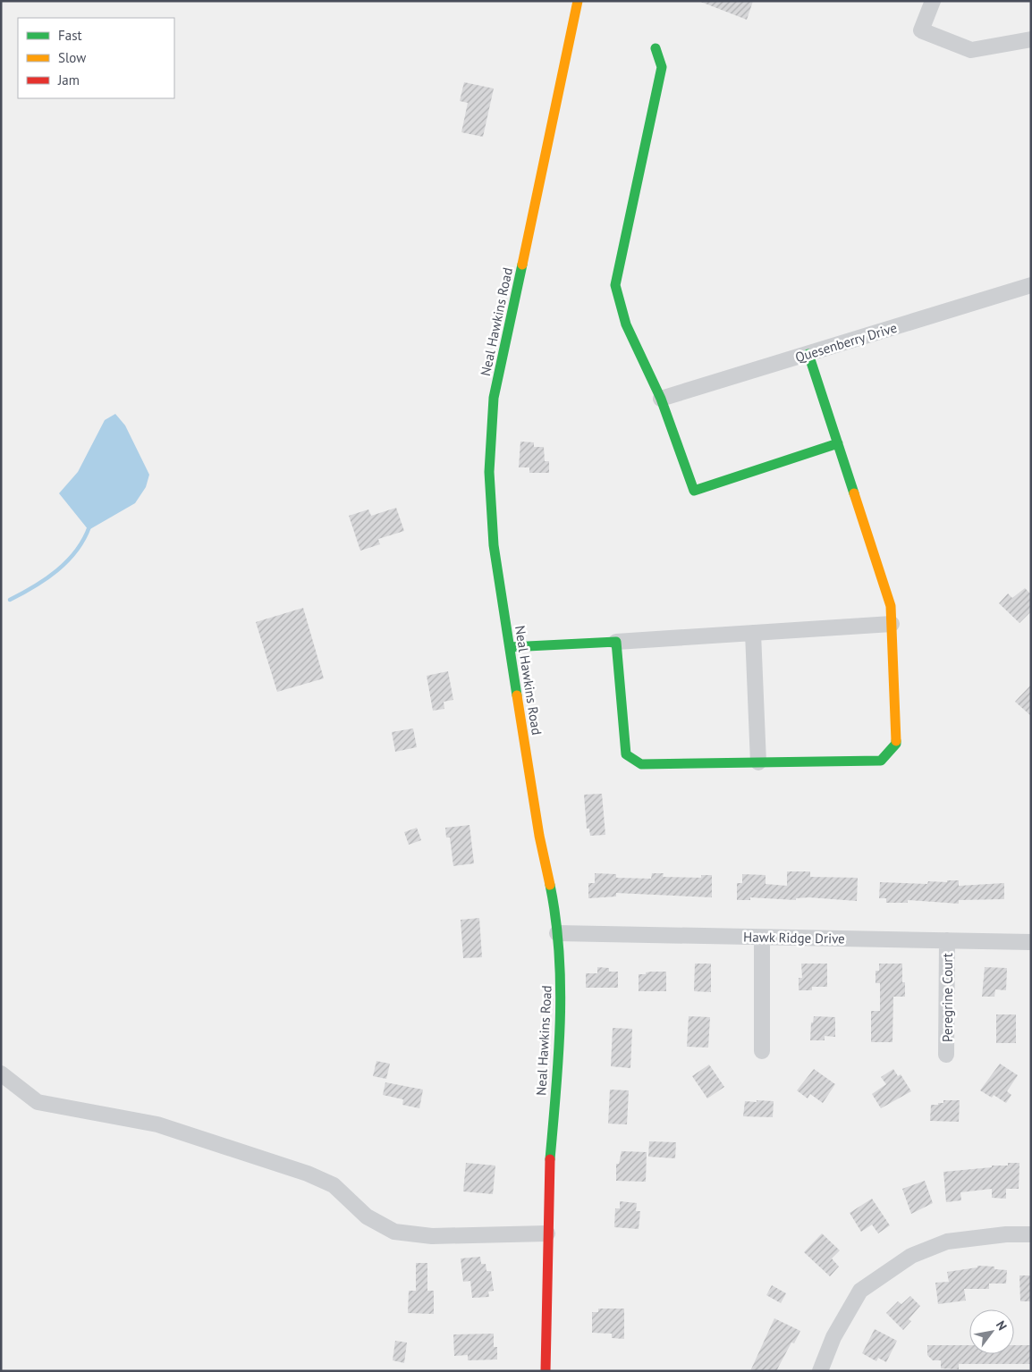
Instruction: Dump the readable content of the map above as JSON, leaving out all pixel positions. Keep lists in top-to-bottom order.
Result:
{
  "streets": {
    "street": [
      "Neal Hawkins Road",
      "Quesenberry Drive",
      "Hawk Ridge Drive",
      "Peregrine Court"
    ]
  },
  "crossings": [
    ["Neal Hawkins Road", "Hawk Ridge Drive"],
    ["Hawk Ridge Drive", "Peregrine Court"]
  ],
  "legend": ["Fast", "Slow", "Jam"],
  "north": "top right"
}
